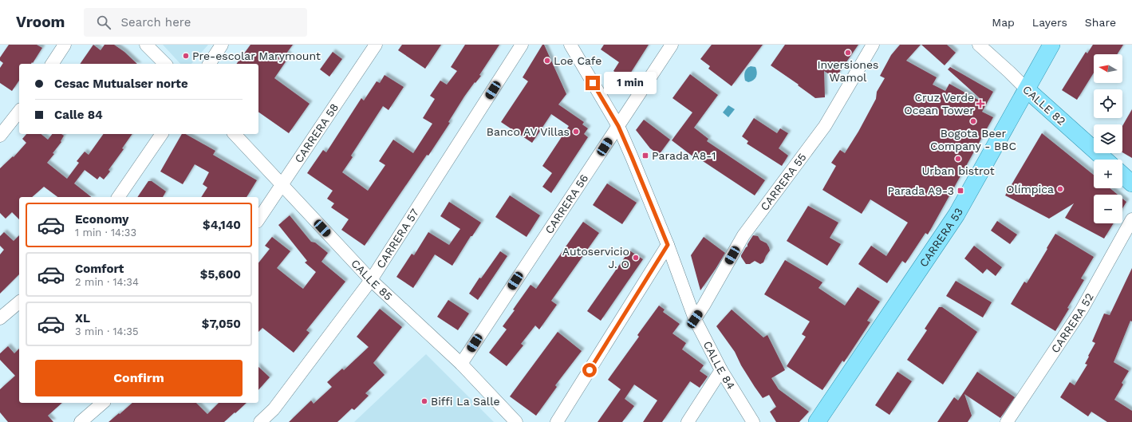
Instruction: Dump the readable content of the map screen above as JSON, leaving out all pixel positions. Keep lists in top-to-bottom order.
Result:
{
  "streets": {
    "main road": ["CALLE 82", "CARRERA 53"],
    "street": [
      "CARRERA 58",
      "CARRERA 55",
      "CARRERA 56",
      "CARRERA 57",
      "CALLE 85",
      "CARRERA 52",
      "CALLE 84"
    ]
  },
  "crossings": [
    ["CALLE 82", "CARRERA 53"],
    ["CARRERA 58", "CALLE 85"],
    ["CARRERA 55", "CALLE 84"],
    ["CARRERA 56", "CALLE 85"],
    ["CARRERA 56", "CALLE 84"],
    ["CARRERA 57", "CALLE 85"]
  ],
  "places": {
    "other": [
      "Inversiones Wamol",
      "Pre-escolar Marymount",
      "Loe Cafe",
      "Bogota Beer Company - BBC",
      "Banco AV Villas",
      "Urban bistrot",
      "Olímpica",
      "Autoservicio J. O",
      "Biffi La Salle"
    ],
    "health": ["Cruz Verde Ocean Tower"],
    "transit": ["Parada A8-1", "Parada A9-3"]
  },
  "north": "left",
  "page": {
    "header": "Vroom",
    "search": "Search here",
    "nav": ["Map", "Layers", "Share"],
    "map_buttons": ["+", "−"],
    "banner": ["Cesac Mutualser norte", "Calle 84"],
    "bubble": "1 min",
    "list": [
      {
        "name": "Economy",
        "note": "1 min · 14:33",
        "value": "$4,140"
      },
      {
        "name": "Comfort",
        "note": "2 min · 14:34",
        "value": "$5,600"
      },
      {
        "name": "XL",
        "note": "3 min · 14:35",
        "value": "$7,050"
      }
    ],
    "buttons": "Confirm"
  }
}
